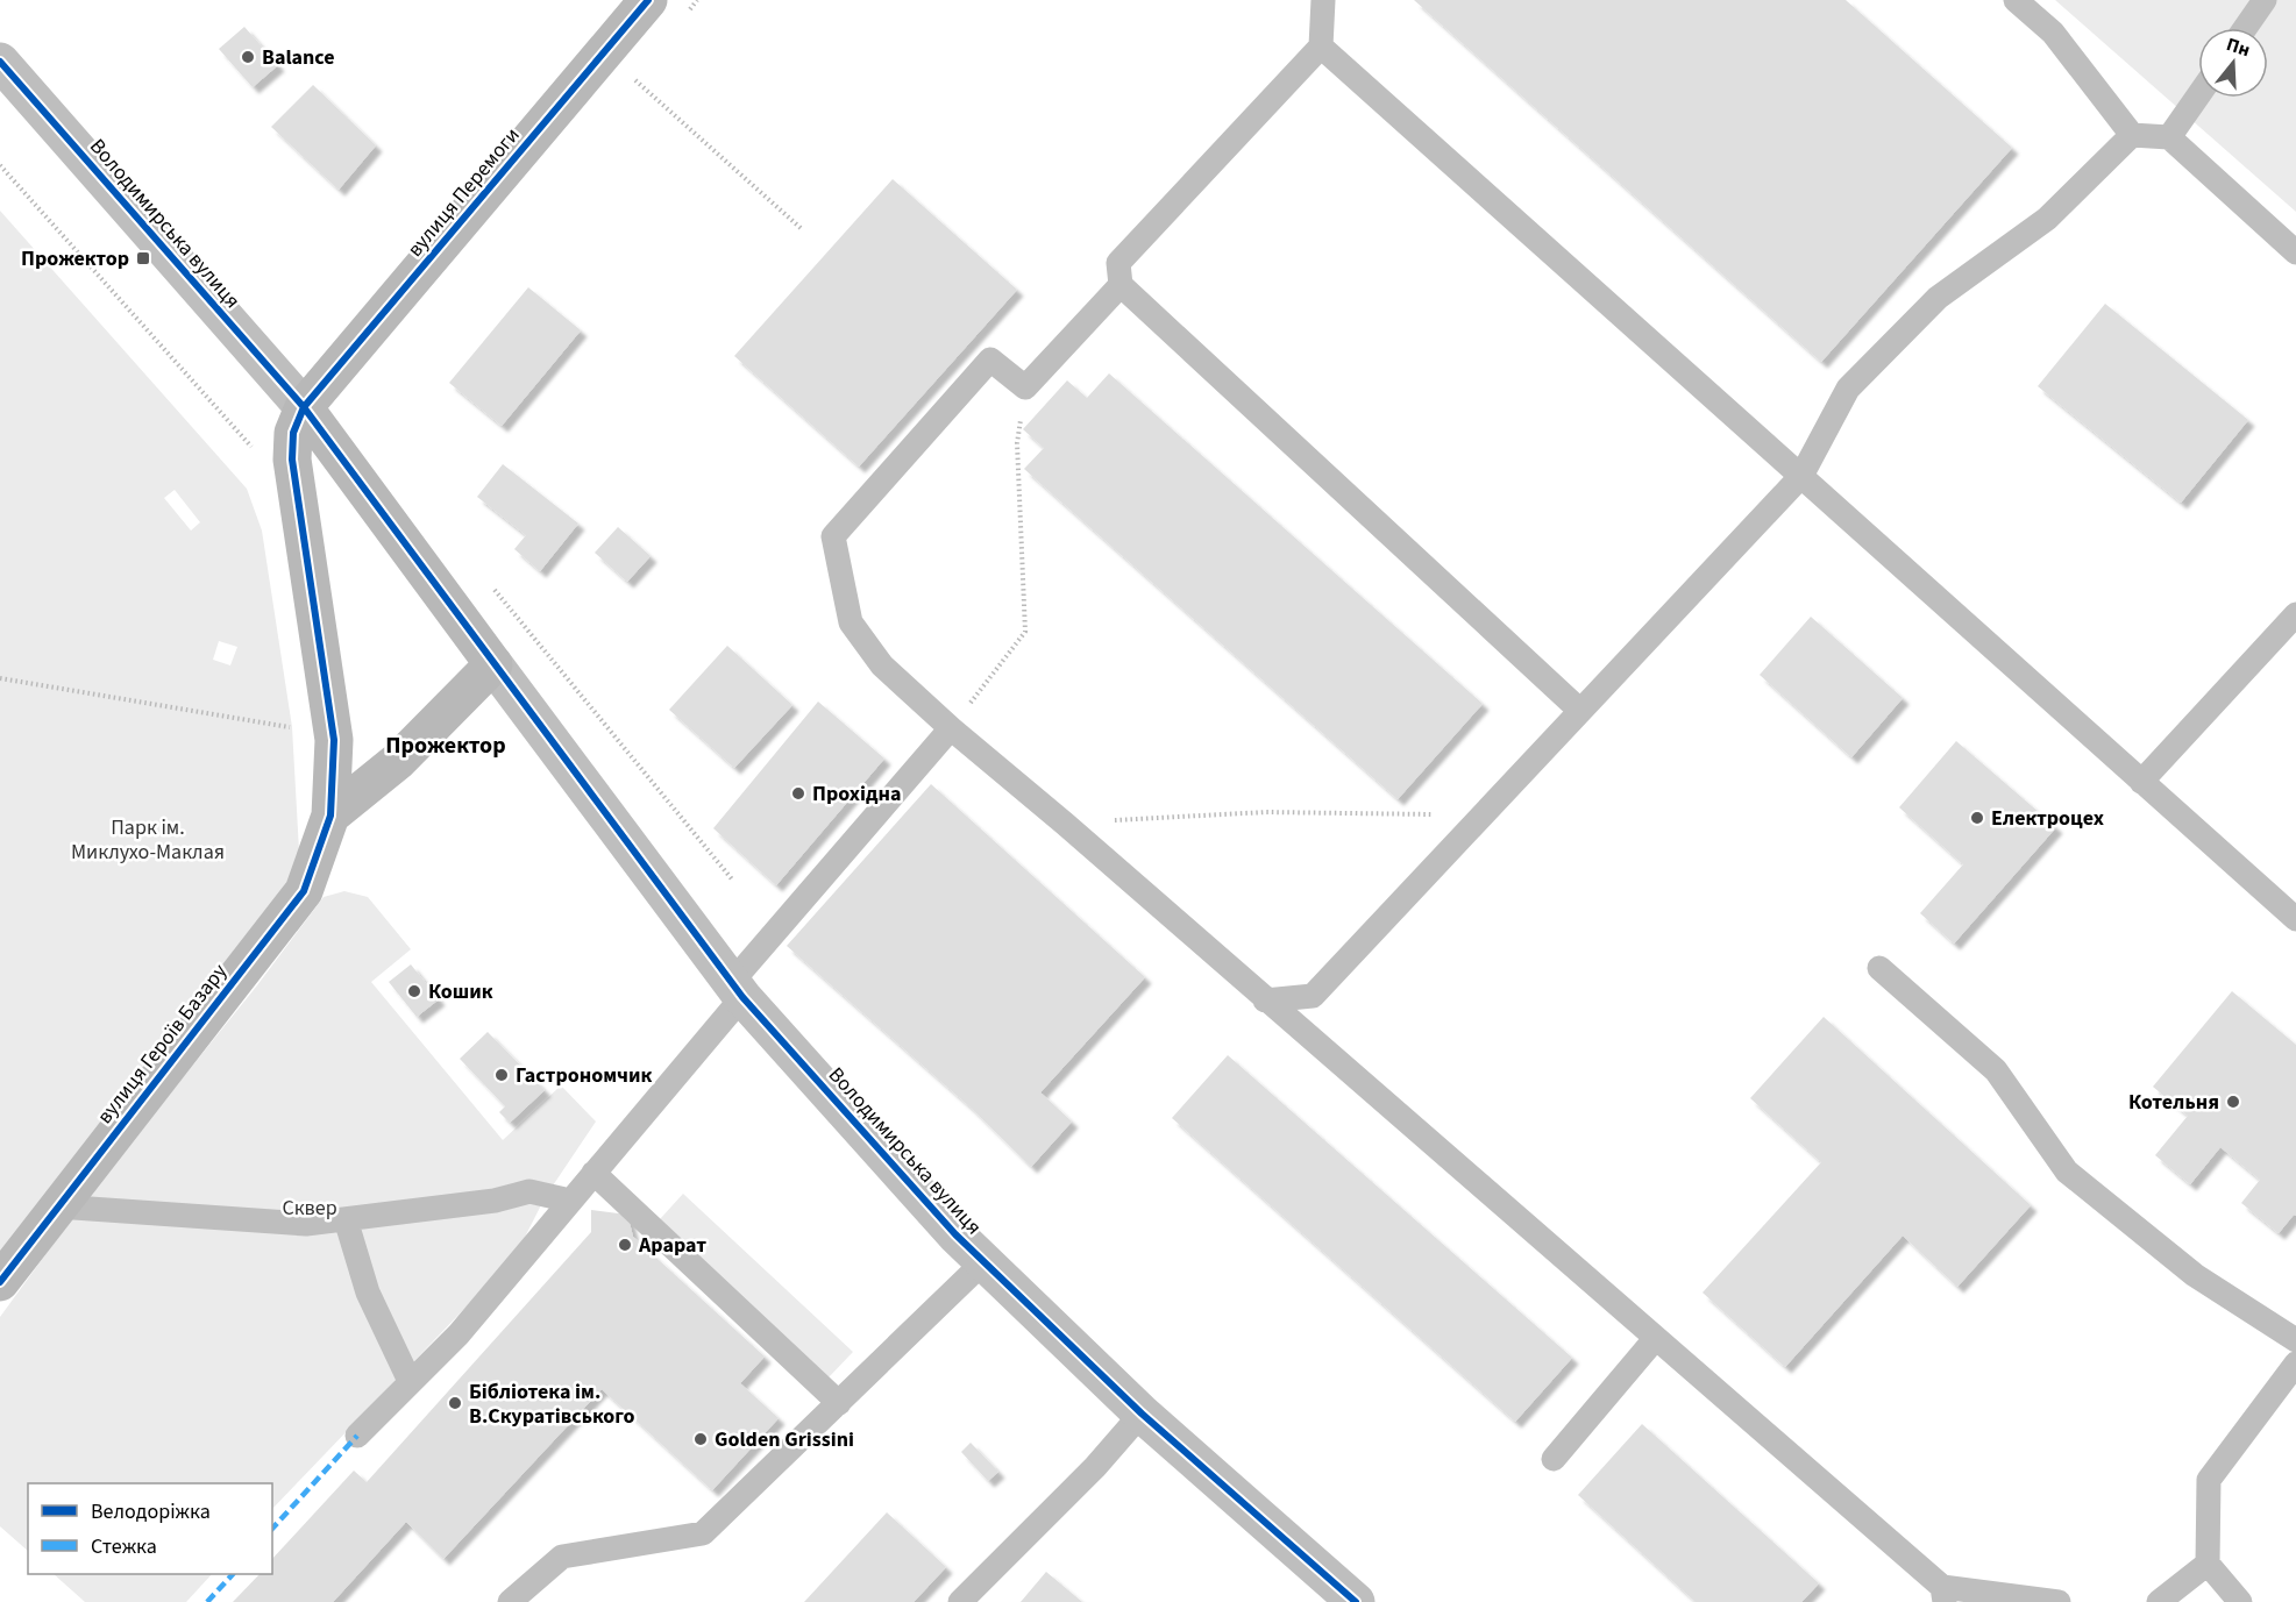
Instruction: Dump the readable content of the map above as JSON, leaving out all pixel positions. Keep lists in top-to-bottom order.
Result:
{
  "streets": {
    "street": ["вулиця Перемоги", "Володимирська вулиця", "вулиця Героїв Базару"]
  },
  "crossings": [
    ["вулиця Перемоги", "Володимирська вулиця"]
  ],
  "districts": ["Прожектор"],
  "parks": ["Парк ім. Миклухо-Маклая", "Сквер"],
  "places": {
    "other": [
      "Balance",
      "Прохідна",
      "Електроцех",
      "Кошик",
      "Гастрономчик",
      "Котельня",
      "Арарат",
      "Бібліотека ім. В.Скуратівського",
      "Golden Grissini"
    ],
    "transit": ["Прожектор"]
  },
  "legend": ["Велодоріжка", "Стежка"],
  "north": "top"
}
